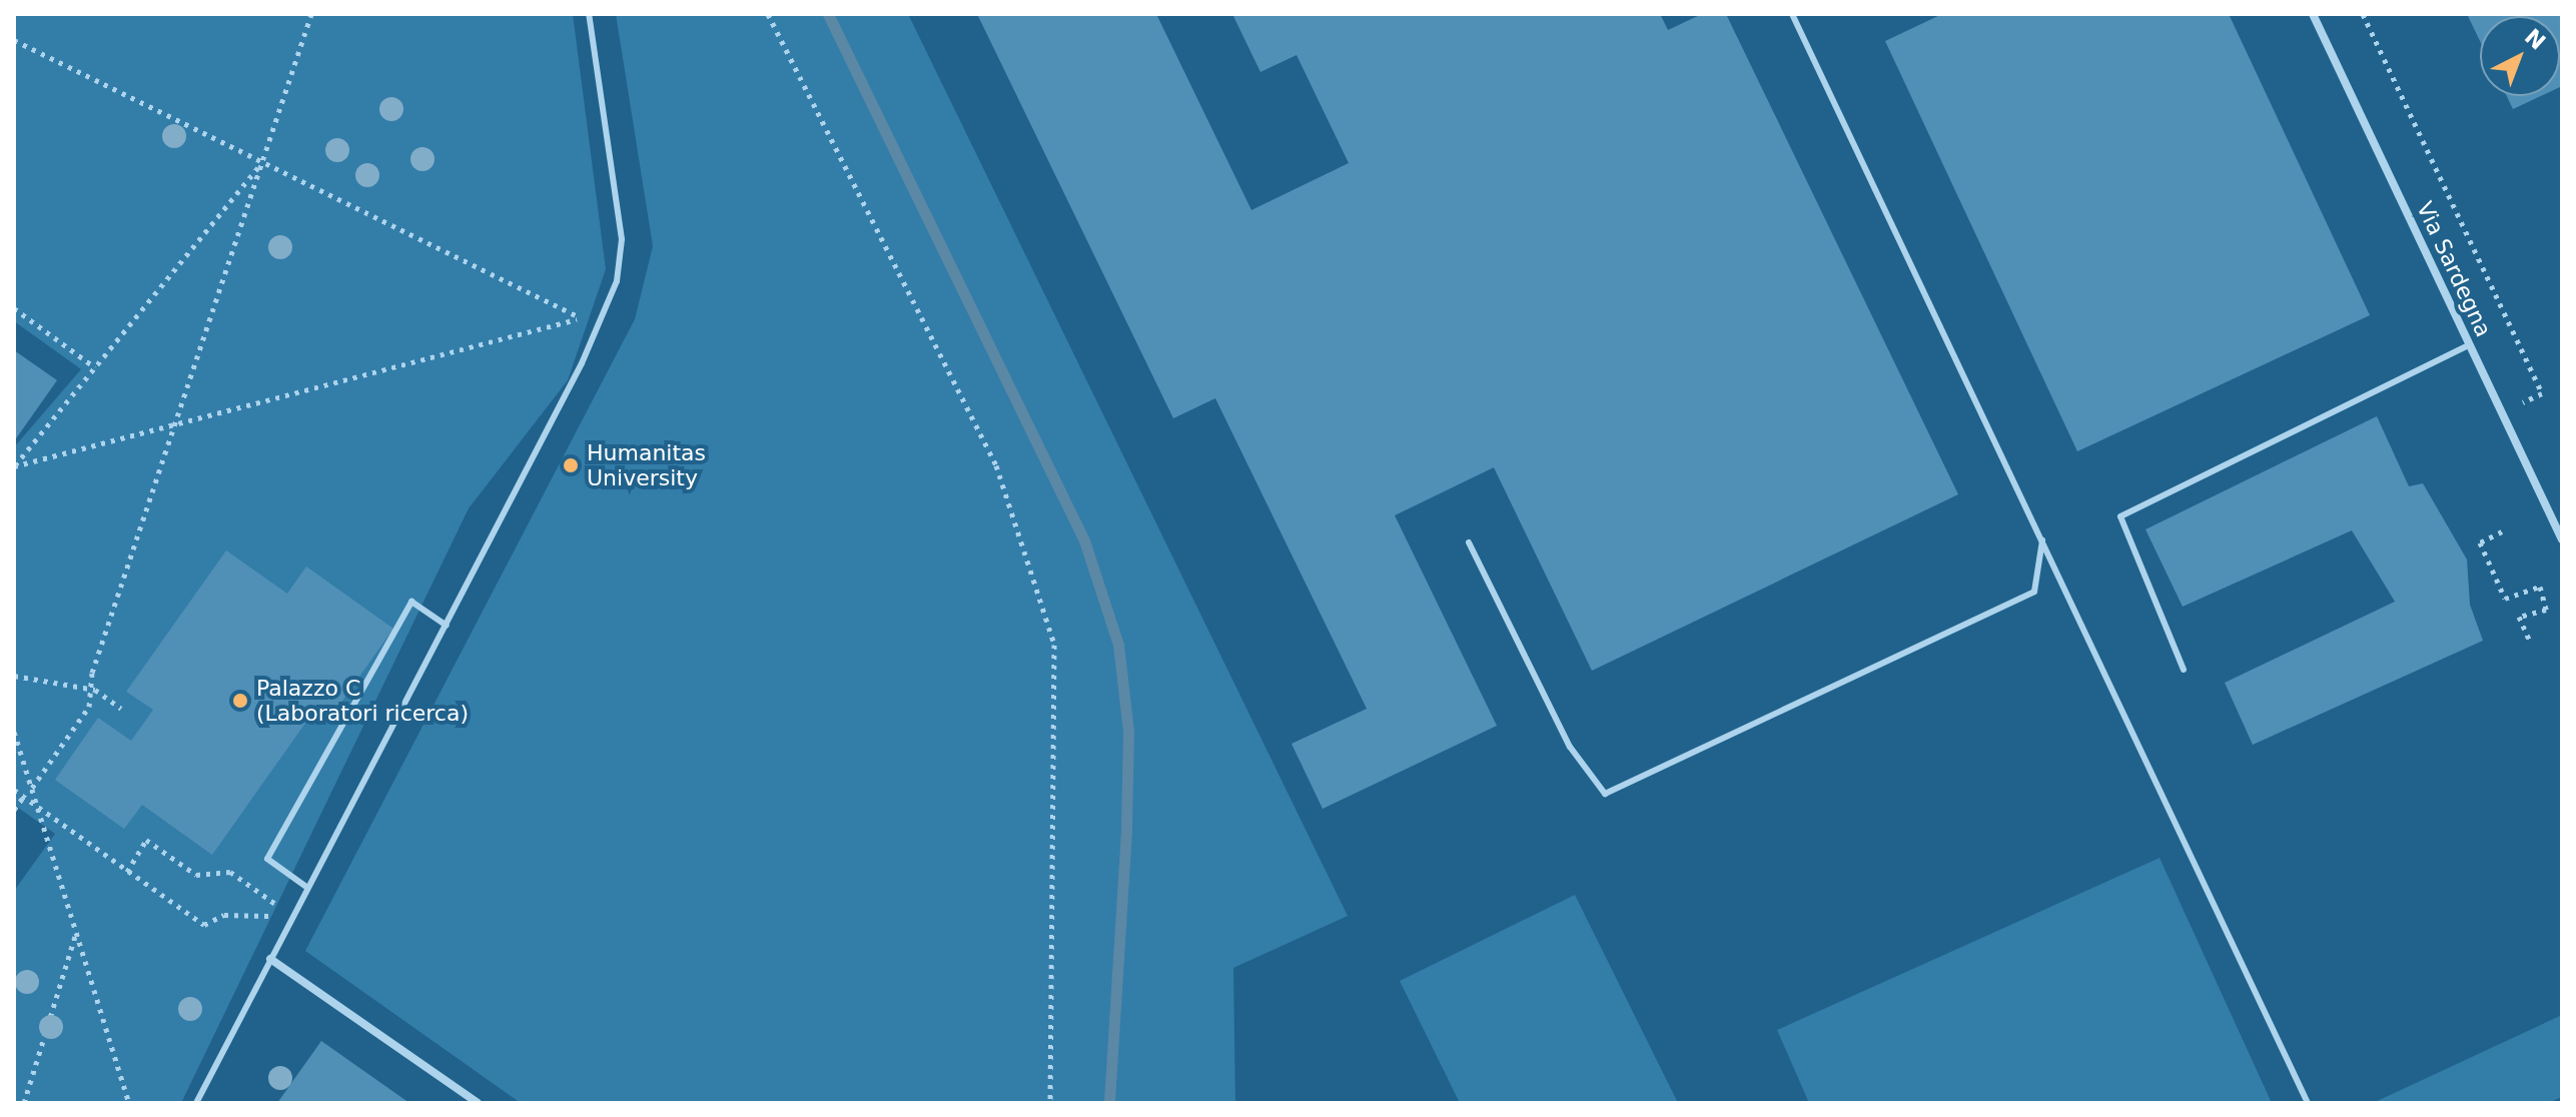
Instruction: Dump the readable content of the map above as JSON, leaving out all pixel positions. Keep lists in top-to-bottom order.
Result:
{
  "streets": {
    "street": ["Via Sardegna"]
  },
  "places": ["Humanitas University", "Palazzo C (Laboratori ricerca)"],
  "north": "top right"
}
